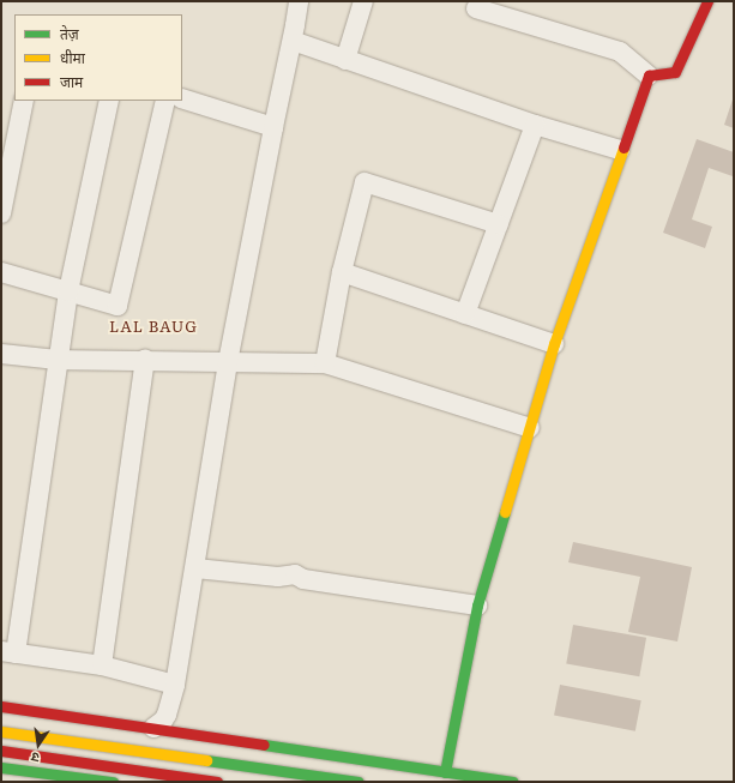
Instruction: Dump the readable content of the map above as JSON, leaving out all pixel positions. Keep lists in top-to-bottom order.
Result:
{
  "districts": ["LAL BAUG"],
  "legend": ["तेज़", "धीमा", "जाम"],
  "north": "bottom"
}
